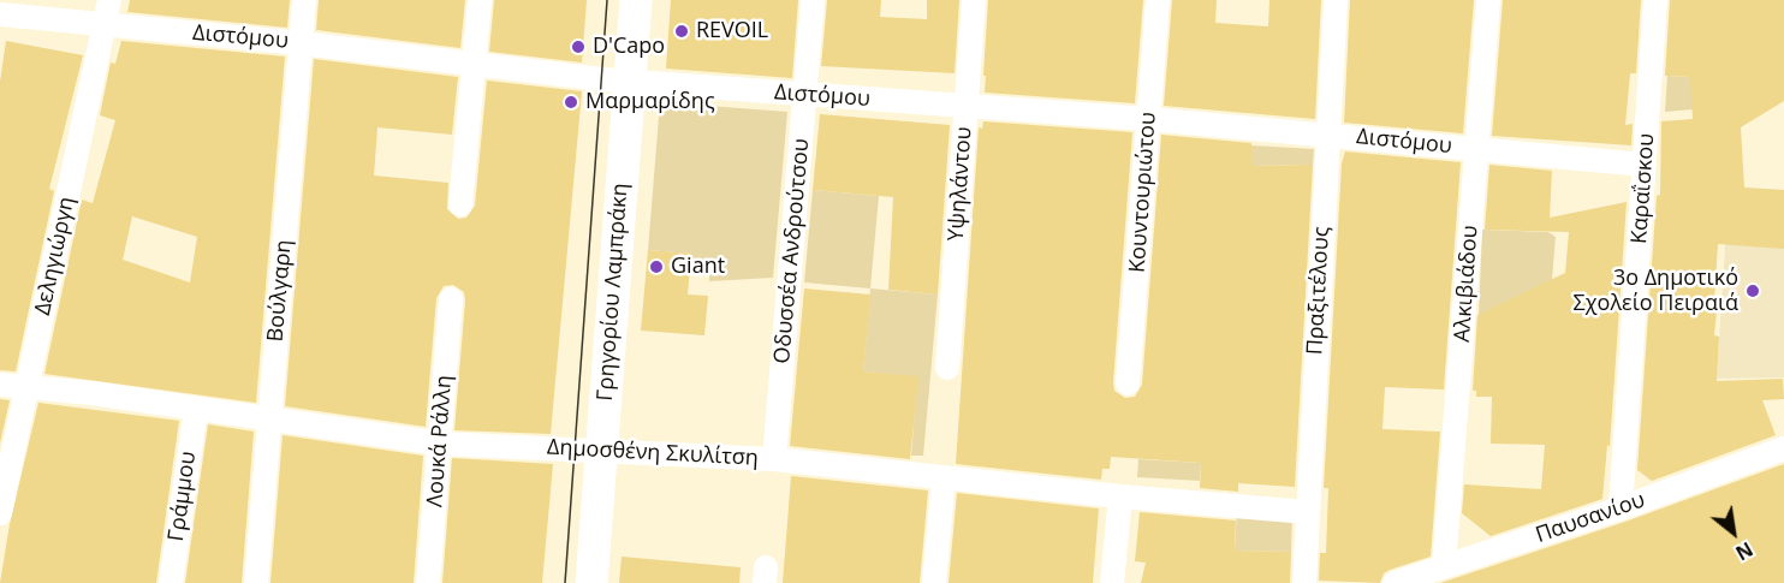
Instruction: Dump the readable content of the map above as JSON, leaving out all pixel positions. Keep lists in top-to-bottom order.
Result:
{
  "streets": {
    "main road": ["Γρηγορίου Λαμπράκη"],
    "street": [
      "Διστόμου",
      "Υψηλάντου",
      "Καραΐσκου",
      "Κουντουριώτου",
      "Οδυσσέα Ανδρούτσου",
      "Δεληγιώργη",
      "Αλκιβιάδου",
      "Βούλγαρη",
      "Πραξιτέλους",
      "Λουκά Ράλλη",
      "Δημοσθένη Σκυλίτση",
      "Γράμμου",
      "Παυσανίου"
    ]
  },
  "crossings": [
    ["Διστόμου", "Υψηλάντου"],
    ["Διστόμου", "Καραΐσκου"],
    ["Διστόμου", "Κουντουριώτου"],
    ["Διστόμου", "Οδυσσέα Ανδρούτσου"],
    ["Διστόμου", "Δεληγιώργη"],
    ["Διστόμου", "Αλκιβιάδου"],
    ["Διστόμου", "Βούλγαρη"],
    ["Διστόμου", "Πραξιτέλους"],
    ["Διστόμου", "Γρηγορίου Λαμπράκη"],
    ["Καραΐσκου", "Παυσανίου"],
    ["Οδυσσέα Ανδρούτσου", "Δημοσθένη Σκυλίτση"],
    ["Δεληγιώργη", "Δημοσθένη Σκυλίτση"],
    ["Αλκιβιάδου", "Παυσανίου"],
    ["Βούλγαρη", "Δημοσθένη Σκυλίτση"],
    ["Πραξιτέλους", "Δημοσθένη Σκυλίτση"],
    ["Γρηγορίου Λαμπράκη", "Δημοσθένη Σκυλίτση"],
    ["Λουκά Ράλλη", "Δημοσθένη Σκυλίτση"],
    ["Δημοσθένη Σκυλίτση", "Γράμμου"]
  ],
  "places": [
    "REVOIL",
    "D'Capo",
    "Μαρμαρίδης",
    "Giant",
    "3ο Δημοτικό Σχολείο Πειραιά"
  ],
  "north": "bottom right"
}
